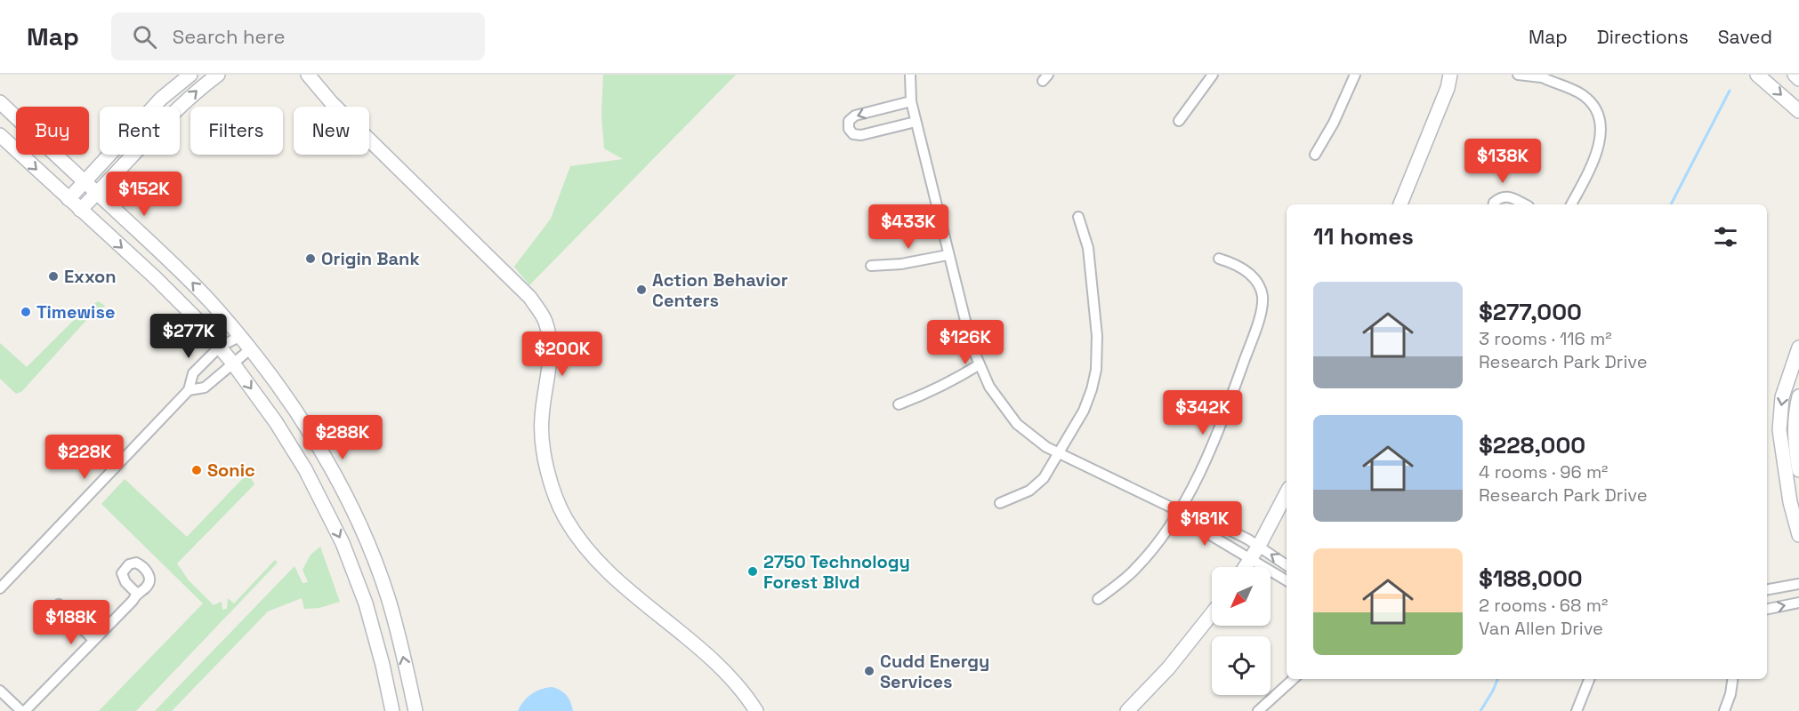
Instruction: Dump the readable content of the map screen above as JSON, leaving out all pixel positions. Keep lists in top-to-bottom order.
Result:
{
  "places": [
    "Origin Bank",
    "Exxon",
    "Action Behavior Centers",
    "Timewise",
    "Sonic",
    "2750 Technology Forest Blvd",
    "Cudd Energy Services"
  ],
  "north": "bottom left",
  "page": {
    "header": "Map",
    "search": "Search here",
    "nav": ["Map", "Directions", "Saved"],
    "chip": [
      "Buy",
      "Rent",
      "Filters",
      "New"
    ],
    "price": [
      "$138K",
      "$152K",
      "$433K",
      "$277K",
      "$126K",
      "$200K",
      "$342K",
      "$288K",
      "$228K",
      "$181K",
      "$188K"
    ],
    "heading": "11 homes",
    "list": [
      {
        "name": "$277,000",
        "note": "3 rooms · 116 m² · Research Park Drive"
      },
      {
        "name": "$228,000",
        "note": "4 rooms · 96 m² · Research Park Drive"
      },
      {
        "name": "$188,000",
        "note": "2 rooms · 68 m² · Van Allen Drive"
      }
    ]
  }
}
